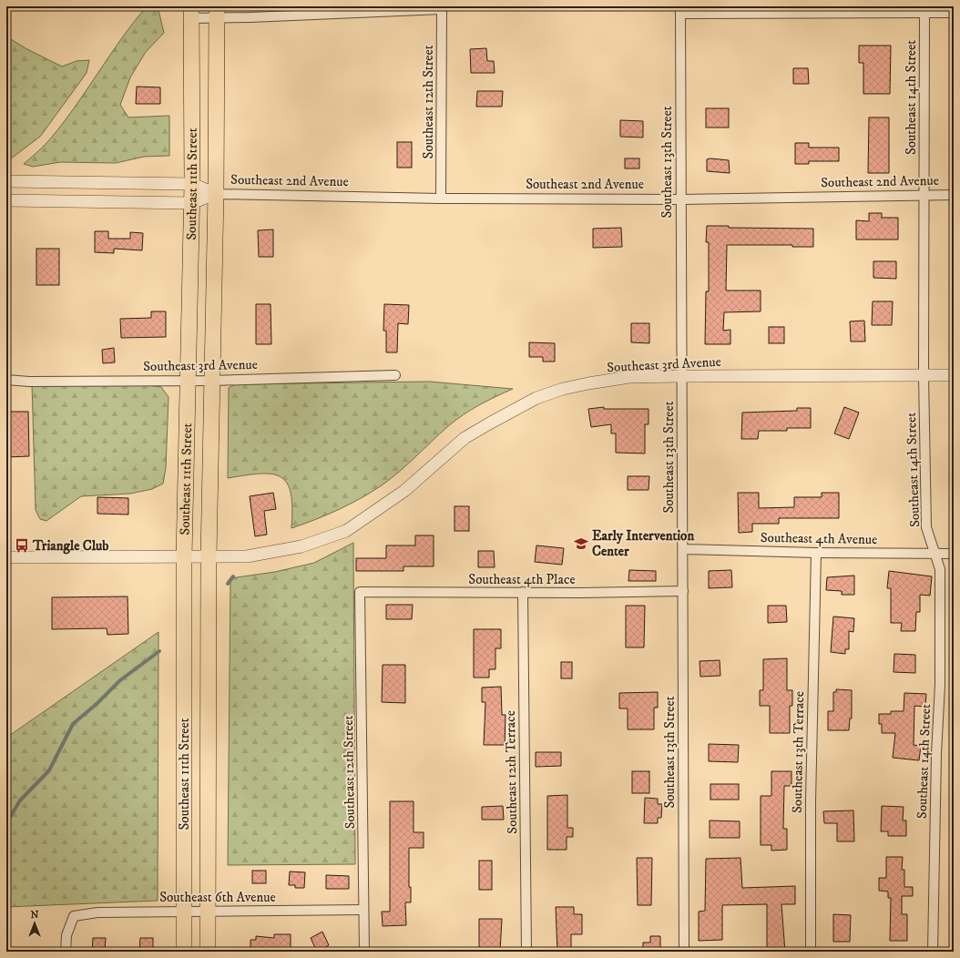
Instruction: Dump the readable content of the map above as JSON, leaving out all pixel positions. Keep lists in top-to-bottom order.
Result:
{
  "streets": {
    "highway": ["Southeast 11th Street"],
    "street": [
      "Southeast 14th Street",
      "Southeast 12th Street",
      "Southeast 13th Street",
      "Southeast 2nd Avenue",
      "Southeast 3rd Avenue",
      "Southeast 4th Avenue",
      "Southeast 4th Place",
      "Southeast 13th Terrace",
      "Southeast 12th Terrace",
      "Southeast 6th Avenue"
    ]
  },
  "crossings": [
    ["Southeast 14th Street", "Southeast 2nd Avenue"],
    ["Southeast 14th Street", "Southeast 3rd Avenue"],
    ["Southeast 14th Street", "Southeast 4th Avenue"],
    ["Southeast 12th Street", "Southeast 2nd Avenue"],
    ["Southeast 12th Street", "Southeast 4th Place"],
    ["Southeast 12th Street", "Southeast 6th Avenue"],
    ["Southeast 13th Street", "Southeast 2nd Avenue"],
    ["Southeast 13th Street", "Southeast 3rd Avenue"],
    ["Southeast 13th Street", "Southeast 4th Avenue"],
    ["Southeast 13th Street", "Southeast 4th Place"],
    ["Southeast 2nd Avenue", "Southeast 11th Street"],
    ["Southeast 11th Street", "Southeast 3rd Avenue"],
    ["Southeast 11th Street", "Southeast 6th Avenue"],
    ["Southeast 4th Avenue", "Southeast 13th Terrace"],
    ["Southeast 4th Place", "Southeast 12th Terrace"]
  ],
  "places": {
    "school or university": ["Early Intervention Center"],
    "bus stop": ["Triangle Club"]
  },
  "north": "top"
}
